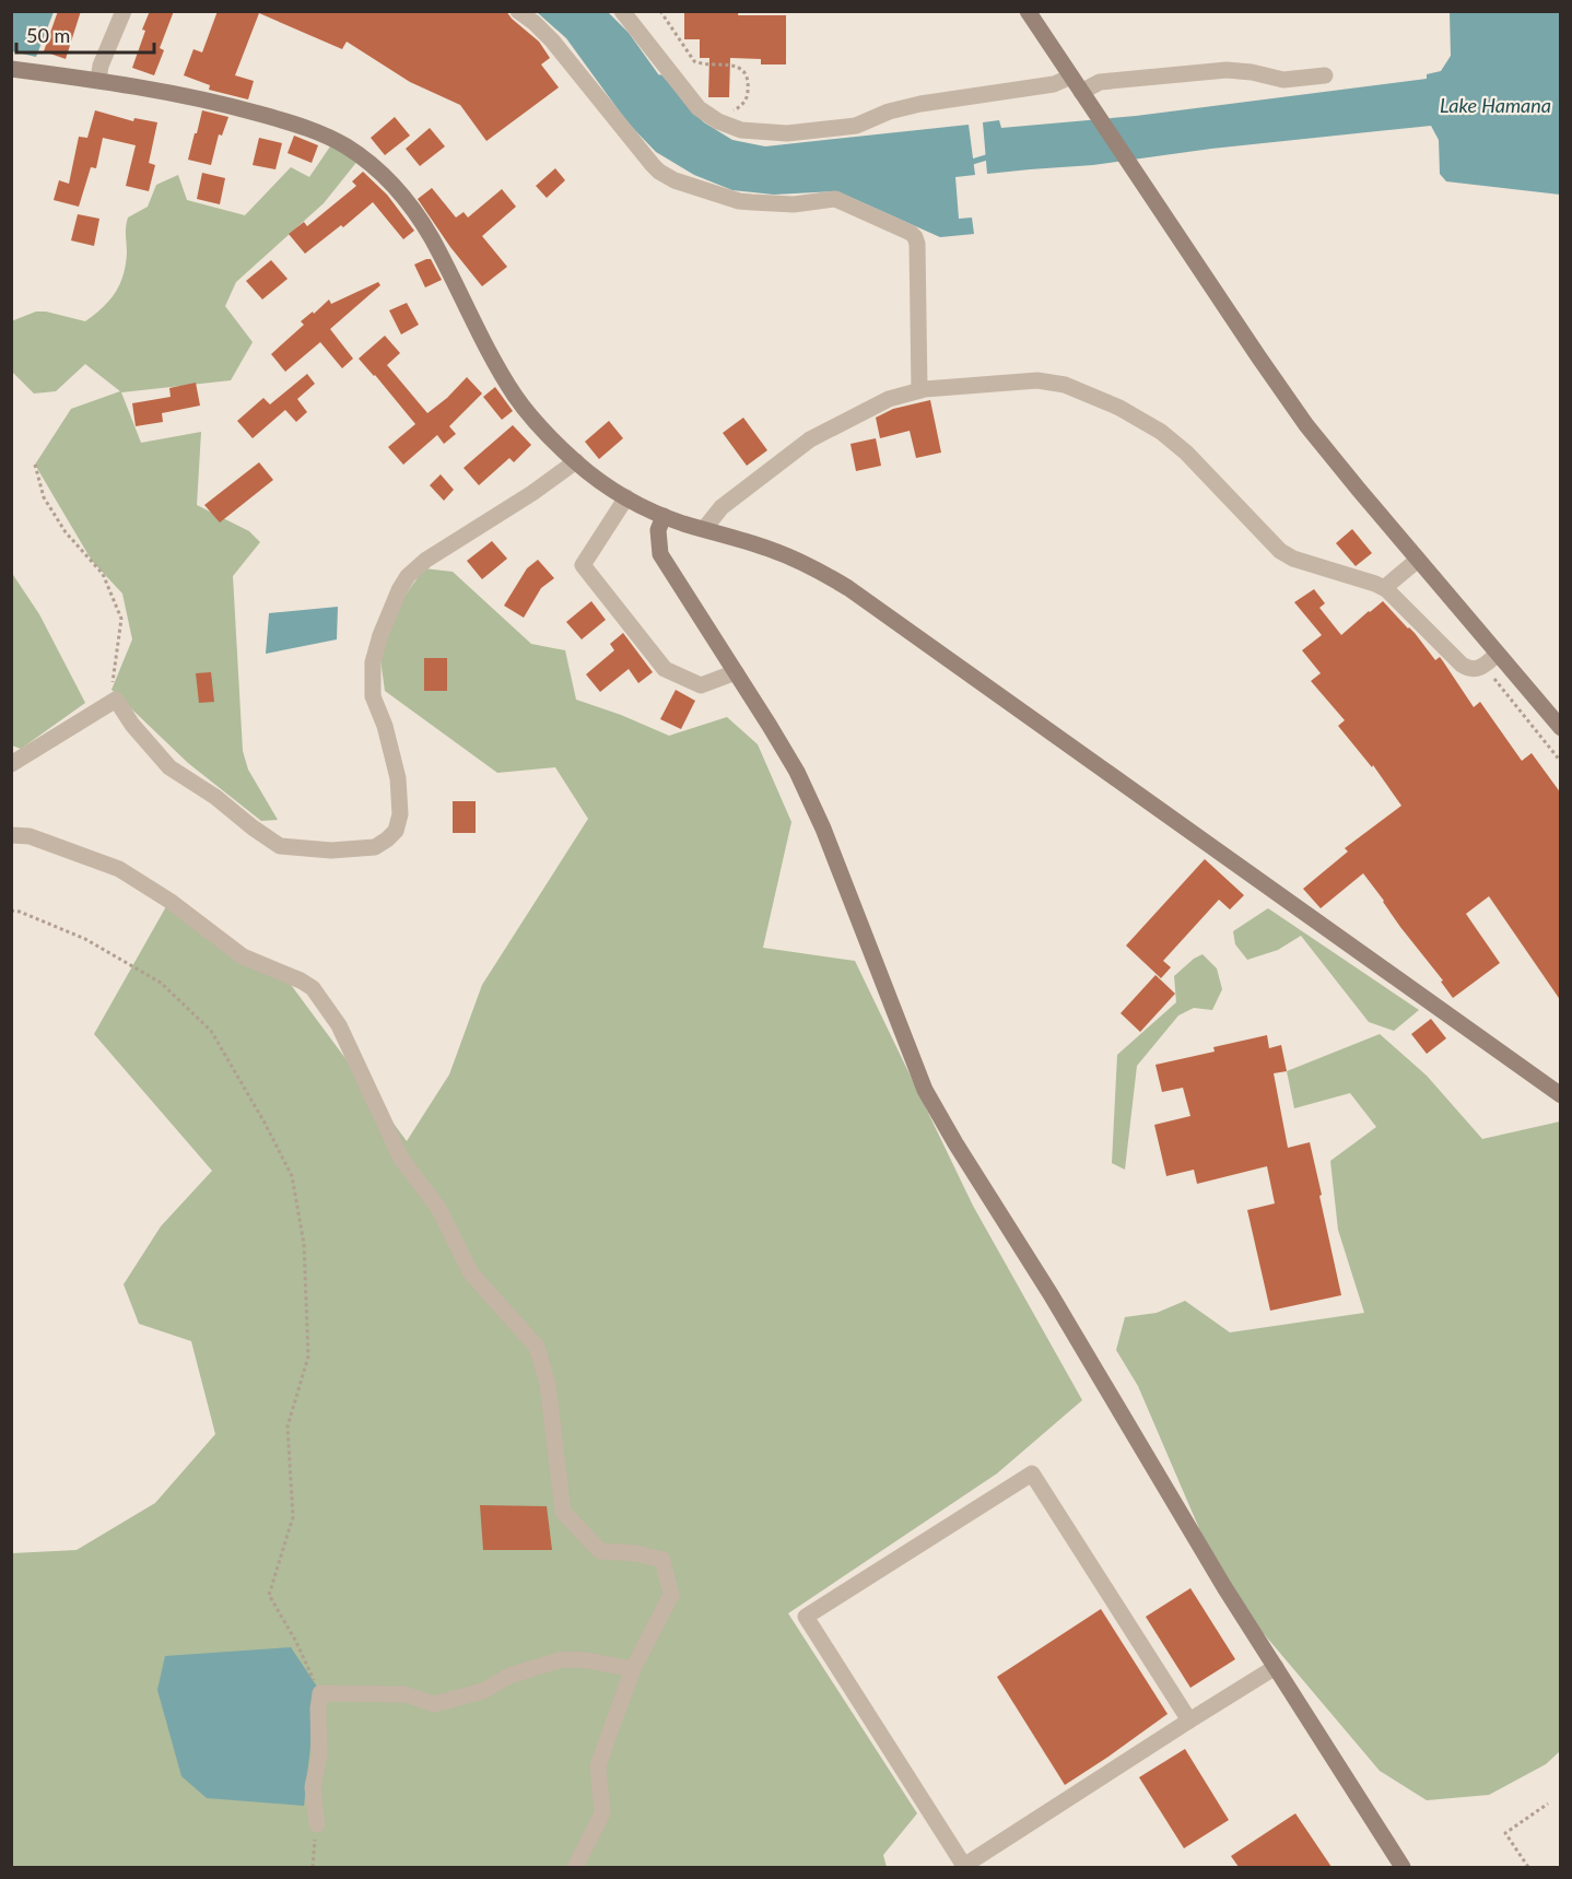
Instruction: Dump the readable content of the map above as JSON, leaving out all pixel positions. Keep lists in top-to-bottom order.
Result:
{
  "water": ["Lake Hamana"],
  "scale_bar": "50 m"
}
